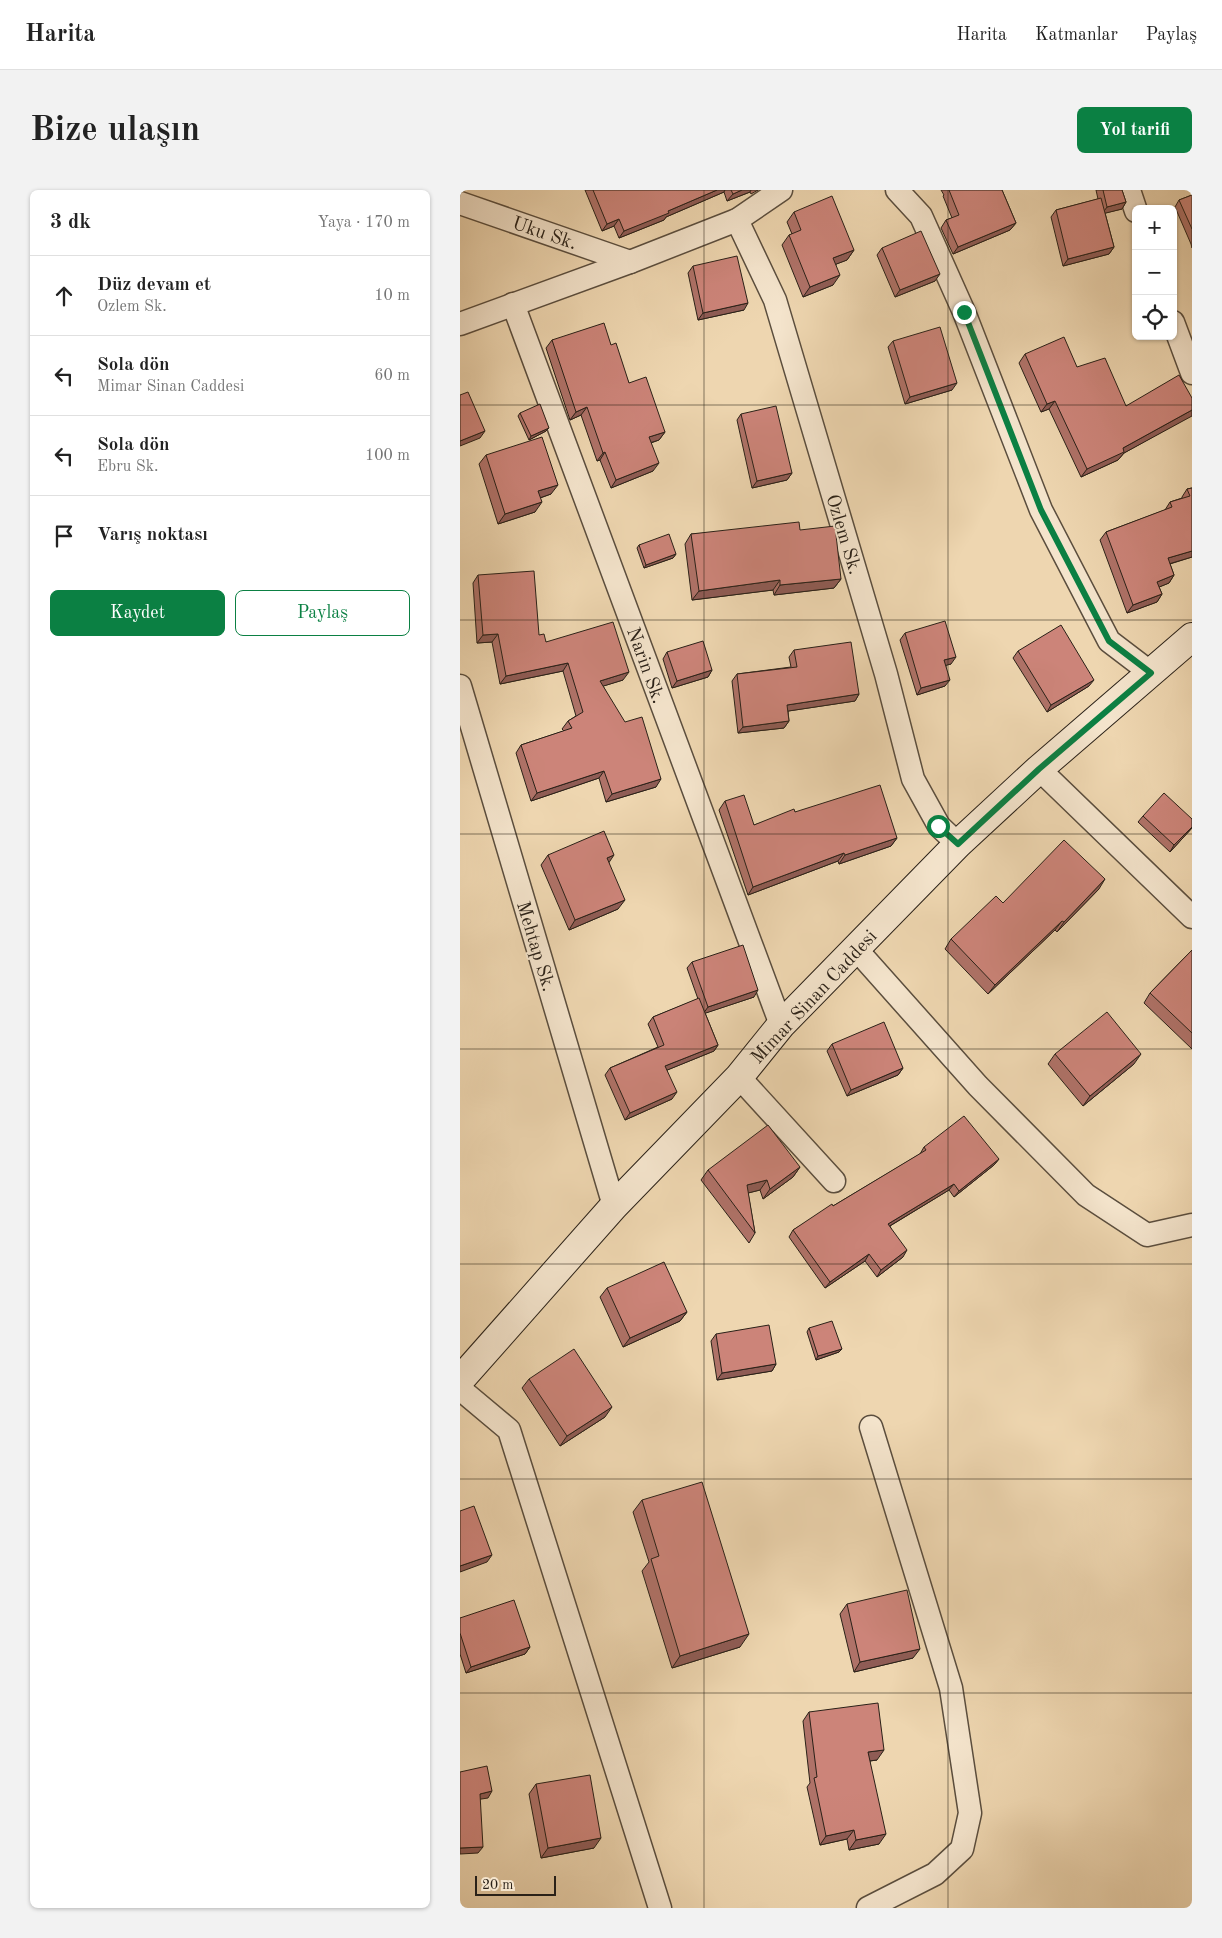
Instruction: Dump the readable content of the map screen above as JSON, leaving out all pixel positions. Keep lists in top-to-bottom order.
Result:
{
  "streets": {
    "street": [
      "Uku Sk.",
      "Ozlem Sk.",
      "Narin Sk.",
      "Mehtap Sk.",
      "Mimar Sinan Caddesi"
    ]
  },
  "crossings": [
    ["Ozlem Sk.", "Mimar Sinan Caddesi"],
    ["Narin Sk.", "Mimar Sinan Caddesi"],
    ["Mehtap Sk.", "Mimar Sinan Caddesi"]
  ],
  "scale_bar": "20 m",
  "page": {
    "header": "Harita",
    "nav": ["Harita", "Katmanlar", "Paylaş"],
    "buttons": [
      "Yol tarifi",
      ["Kaydet", "Paylaş"]
    ],
    "title": "Bize ulaşın",
    "heading": ["3 dk", "Yaya · 170 m"],
    "map_buttons": ["+", "−"],
    "list": [
      ["Düz devam et", "Ozlem Sk.", "10 m"],
      ["Sola dön", "Mimar Sinan Caddesi", "60 m"],
      ["Sola dön", "Ebru Sk.", "100 m"],
      "Varış noktası"
    ],
    "scale": "20 m"
  }
}
